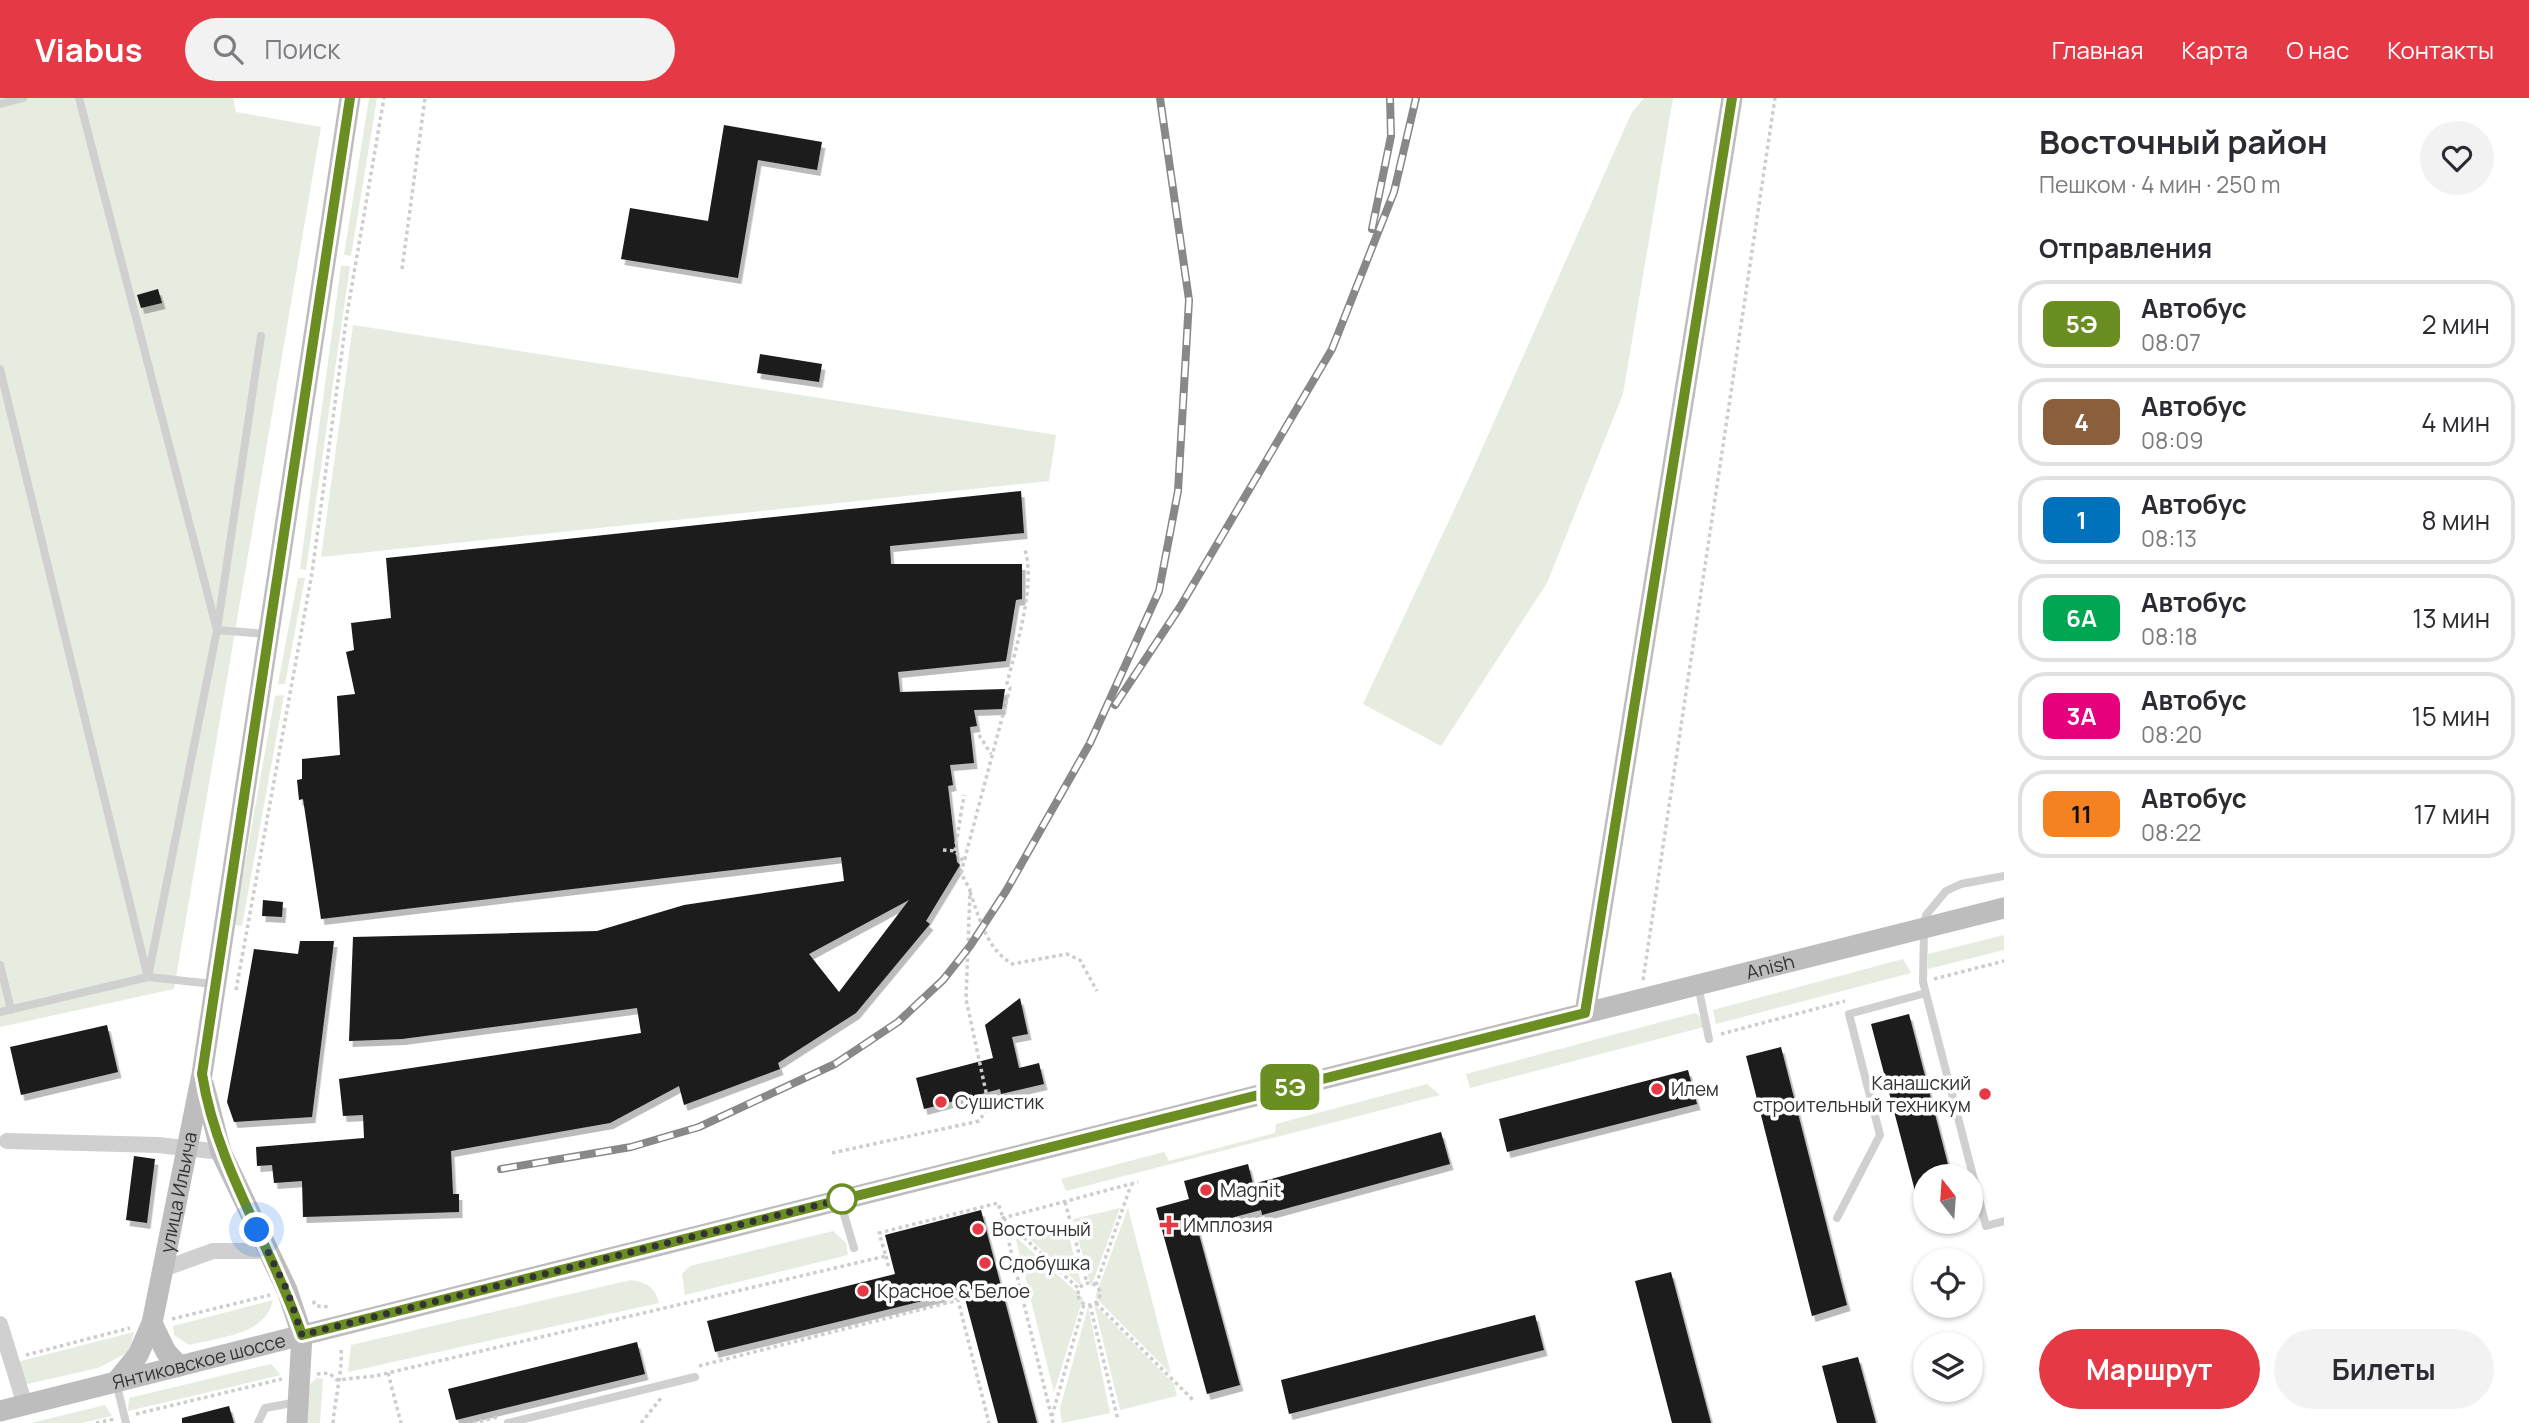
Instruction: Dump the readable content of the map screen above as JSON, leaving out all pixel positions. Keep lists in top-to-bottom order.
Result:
{
  "streets": {
    "street": ["Anish", "улица Ильича", "Янтиковское шоссе"]
  },
  "crossings": [
    ["Anish", "Янтиковское шоссе"],
    ["улица Ильича", "Янтиковское шоссе"]
  ],
  "places": {
    "other": [
      "Илем",
      "Канашский строительный техникум",
      "Сушистик",
      "Magnit",
      "Восточный",
      "Сдобушка",
      "Красное & Белое"
    ],
    "health": ["Имплозия"]
  },
  "lines": ["bus line 5Э"],
  "north": "top",
  "page": {
    "header": "Viabus",
    "search": "Поиск",
    "nav": [
      "Главная",
      "Карта",
      "О нас",
      "Контакты"
    ],
    "on_map": "5Э",
    "heading": [
      ["Восточный район", "Пешком · 4 мин · 250 m"],
      "Отправления"
    ],
    "list": [
      {
        "mark": "5Э",
        "name": "Автобус",
        "note": "08:07",
        "value": "2 мин"
      },
      {
        "mark": "4",
        "name": "Автобус",
        "note": "08:09",
        "value": "4 мин"
      },
      {
        "mark": "1",
        "name": "Автобус",
        "note": "08:13",
        "value": "8 мин"
      },
      {
        "mark": "6А",
        "name": "Автобус",
        "note": "08:18",
        "value": "13 мин"
      },
      {
        "mark": "3А",
        "name": "Автобус",
        "note": "08:20",
        "value": "15 мин"
      },
      {
        "mark": "11",
        "name": "Автобус",
        "note": "08:22",
        "value": "17 мин"
      }
    ],
    "buttons": ["Маршрут", "Билеты"]
  }
}
